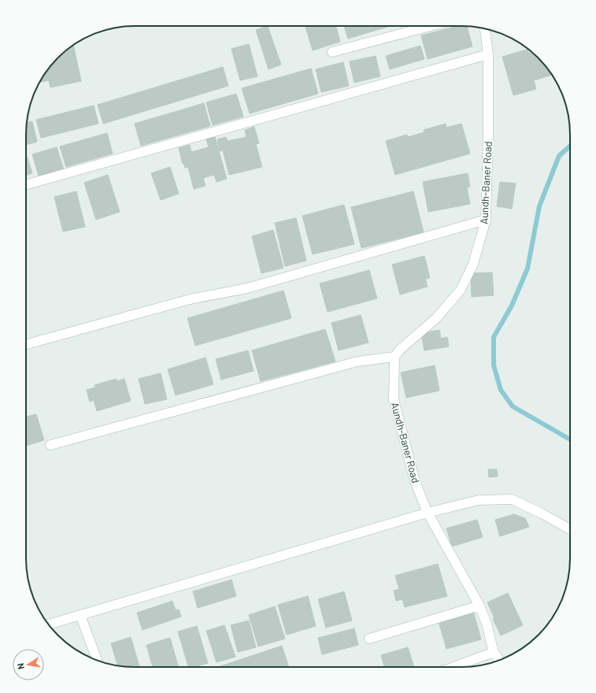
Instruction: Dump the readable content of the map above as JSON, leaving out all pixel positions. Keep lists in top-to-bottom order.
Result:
{
  "streets": {
    "street": ["Aundh-Baner Road"]
  },
  "north": "left"
}
